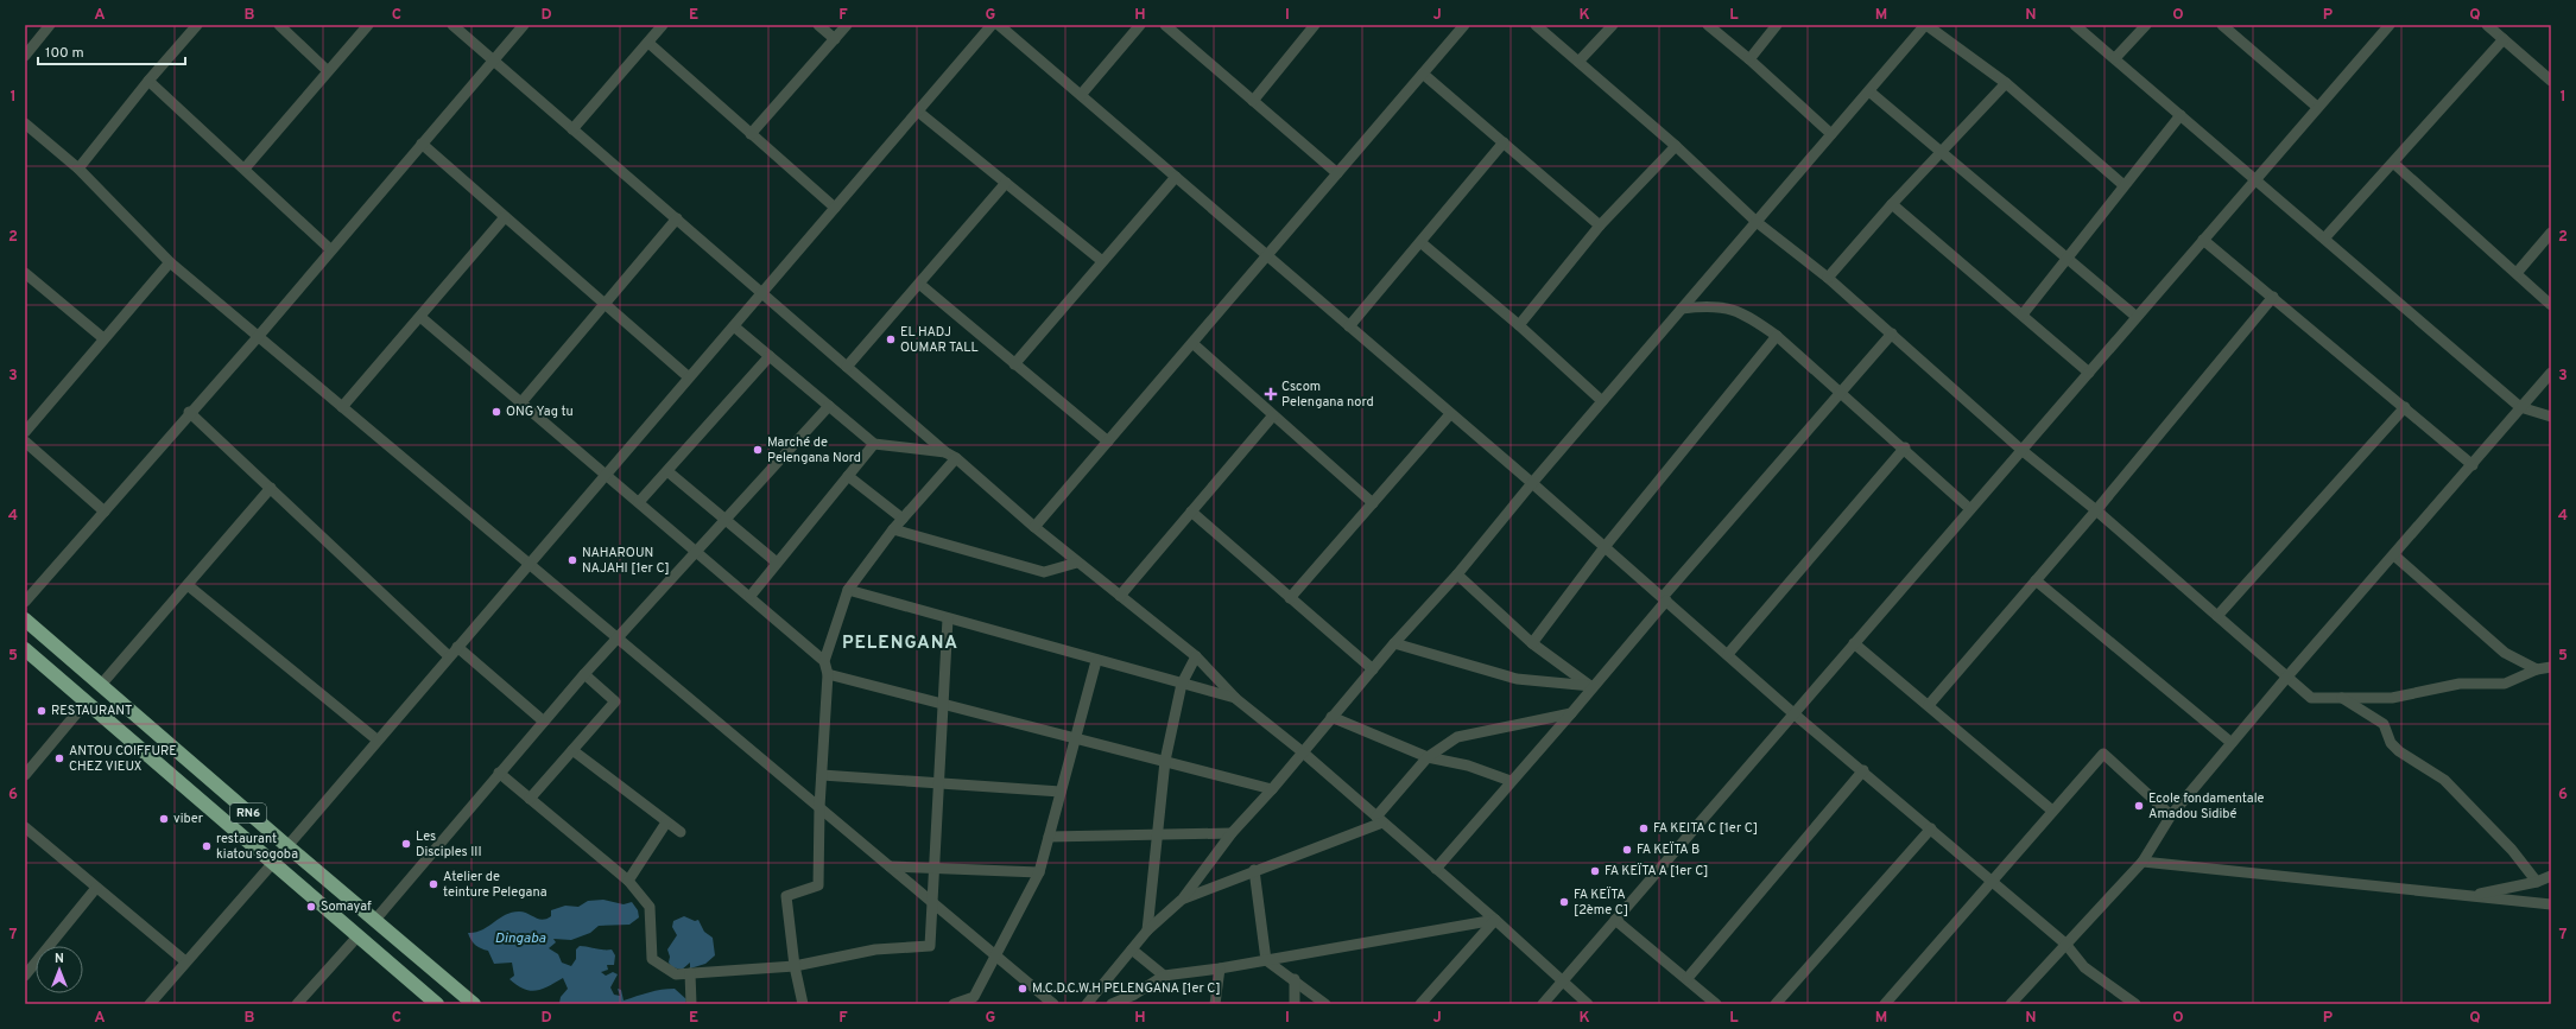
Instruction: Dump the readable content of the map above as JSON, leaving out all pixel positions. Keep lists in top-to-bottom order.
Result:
{
  "streets": {
    "highway": ["RN6"]
  },
  "districts": ["PELENGANA"],
  "water": ["Dingaba"],
  "places": {
    "other": [
      "EL HADJ OUMAR TALL",
      "ONG Yag tu",
      "Marché de Pelengana Nord",
      "NAHAROUN NAJAHI [1er C]",
      "RESTAURANT",
      "ANTOU COIFFURE CHEZ VIEUX",
      "Ecole fondamentale Amadou Sidibé",
      "viber",
      "FA KEITA C [1er C]",
      "Les Disciples III",
      "restaurant kiatou sogoba",
      "FA KEÏTA B",
      "FA KEÏTA A [1er C]",
      "Atelier de teinture Pelegana",
      "FA KEÏTA [2ème C]",
      "Somayaf",
      "M.C.D.C.W.H PELENGANA [1er C]"
    ],
    "health": ["Cscom Pelengana nord"]
  },
  "scale_bar": "100 m",
  "north": "top",
  "grid": {
    "columns": [
      "A",
      "B",
      "C",
      "D",
      "E",
      "F",
      "G",
      "H",
      "I",
      "J",
      "K",
      "L",
      "M",
      "N",
      "O",
      "P",
      "Q"
    ],
    "rows": [
      "1",
      "2",
      "3",
      "4",
      "5",
      "6",
      "7"
    ]
  }
}
